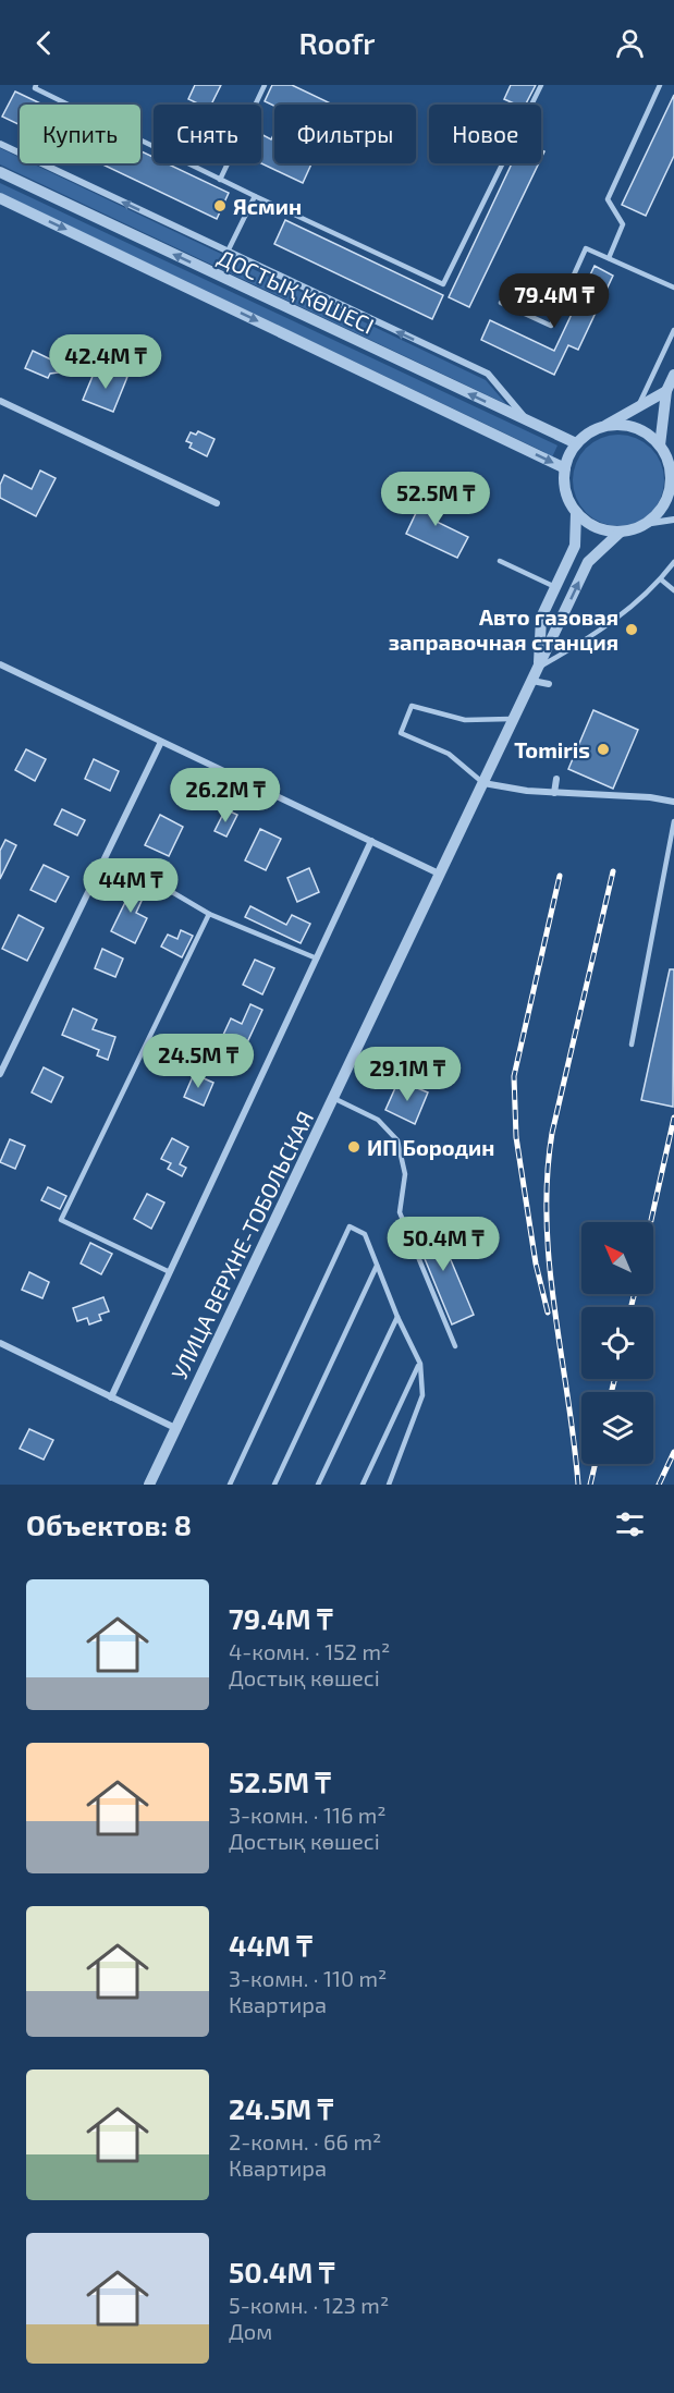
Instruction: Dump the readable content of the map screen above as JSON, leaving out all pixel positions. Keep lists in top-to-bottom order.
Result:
{
  "streets": {
    "street": ["ДОСТЫҚ КӨШЕСІ", "УЛИЦА ВЕРХНЕ-ТОБОЛЬСКАЯ"]
  },
  "crossings": [
    ["ДОСТЫҚ КӨШЕСІ", "УЛИЦА ВЕРХНЕ-ТОБОЛЬСКАЯ"]
  ],
  "places": [
    "Ясмин",
    "Авто газовая заправочная станция",
    "Tomiris",
    "ИП Бородин"
  ],
  "north": "top left",
  "page": {
    "header": "Roofr",
    "chip": [
      "Купить",
      "Снять",
      "Фильтры",
      "Новое"
    ],
    "price": [
      "79.4M ₸",
      "42.4M ₸",
      "52.5M ₸",
      "26.2M ₸",
      "44M ₸",
      "24.5M ₸",
      "29.1M ₸",
      "50.4M ₸"
    ],
    "heading": "Объектов: 8",
    "list": [
      {
        "name": "79.4M ₸",
        "note": "4-комн. · 152 m² · Достық көшесі"
      },
      {
        "name": "52.5M ₸",
        "note": "3-комн. · 116 m² · Достық көшесі"
      },
      {
        "name": "44M ₸",
        "note": "3-комн. · 110 m² · Квартира"
      },
      {
        "name": "24.5M ₸",
        "note": "2-комн. · 66 m² · Квартира"
      },
      {
        "name": "50.4M ₸",
        "note": "5-комн. · 123 m² · Дом"
      }
    ]
  }
}
